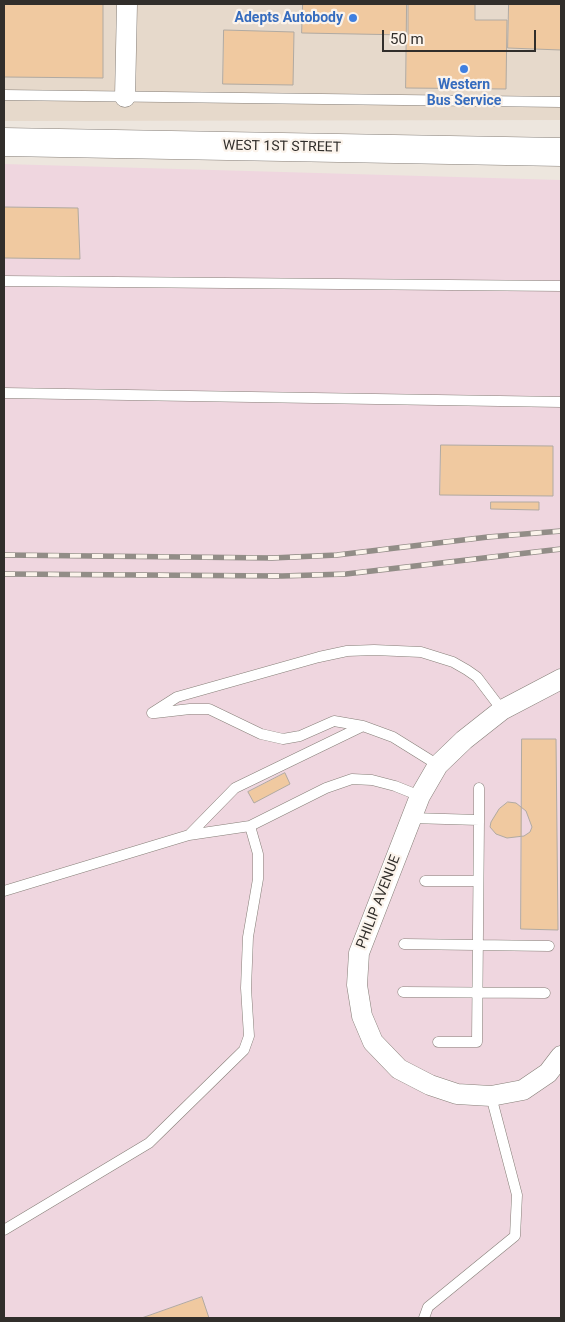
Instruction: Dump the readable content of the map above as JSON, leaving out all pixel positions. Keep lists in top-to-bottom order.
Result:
{
  "streets": {
    "street": ["WEST 1ST STREET", "PHILIP AVENUE"]
  },
  "places": ["Adepts Autobody", "Western Bus Service"],
  "scale_bar": "50 m"
}
